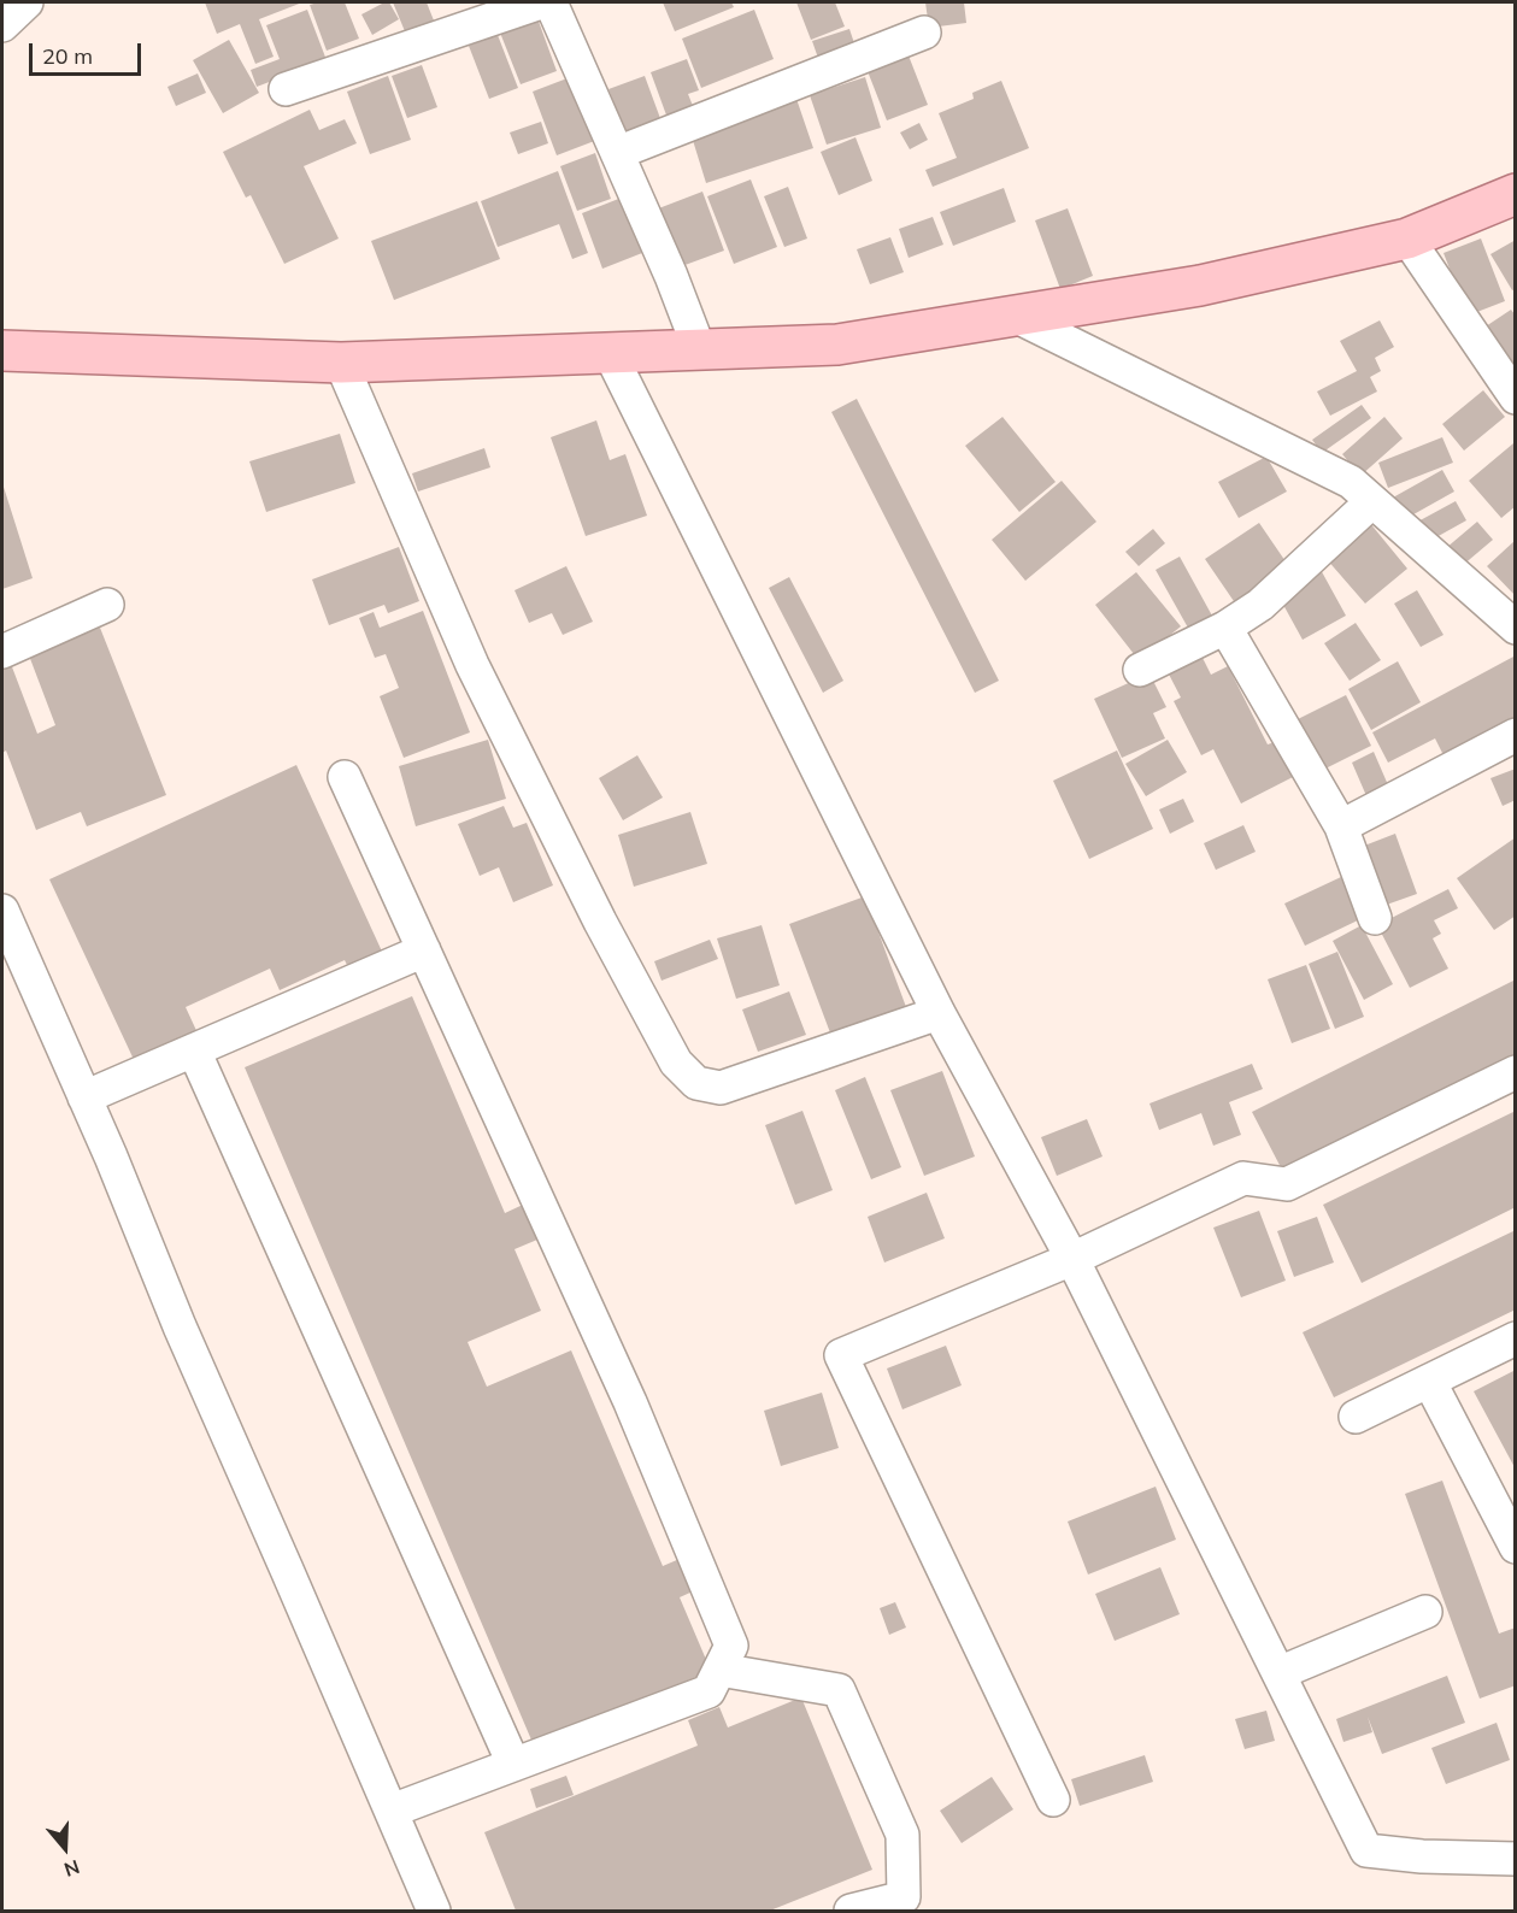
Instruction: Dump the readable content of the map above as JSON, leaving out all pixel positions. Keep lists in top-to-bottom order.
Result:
{
  "scale_bar": "20 m",
  "north": "bottom"
}
